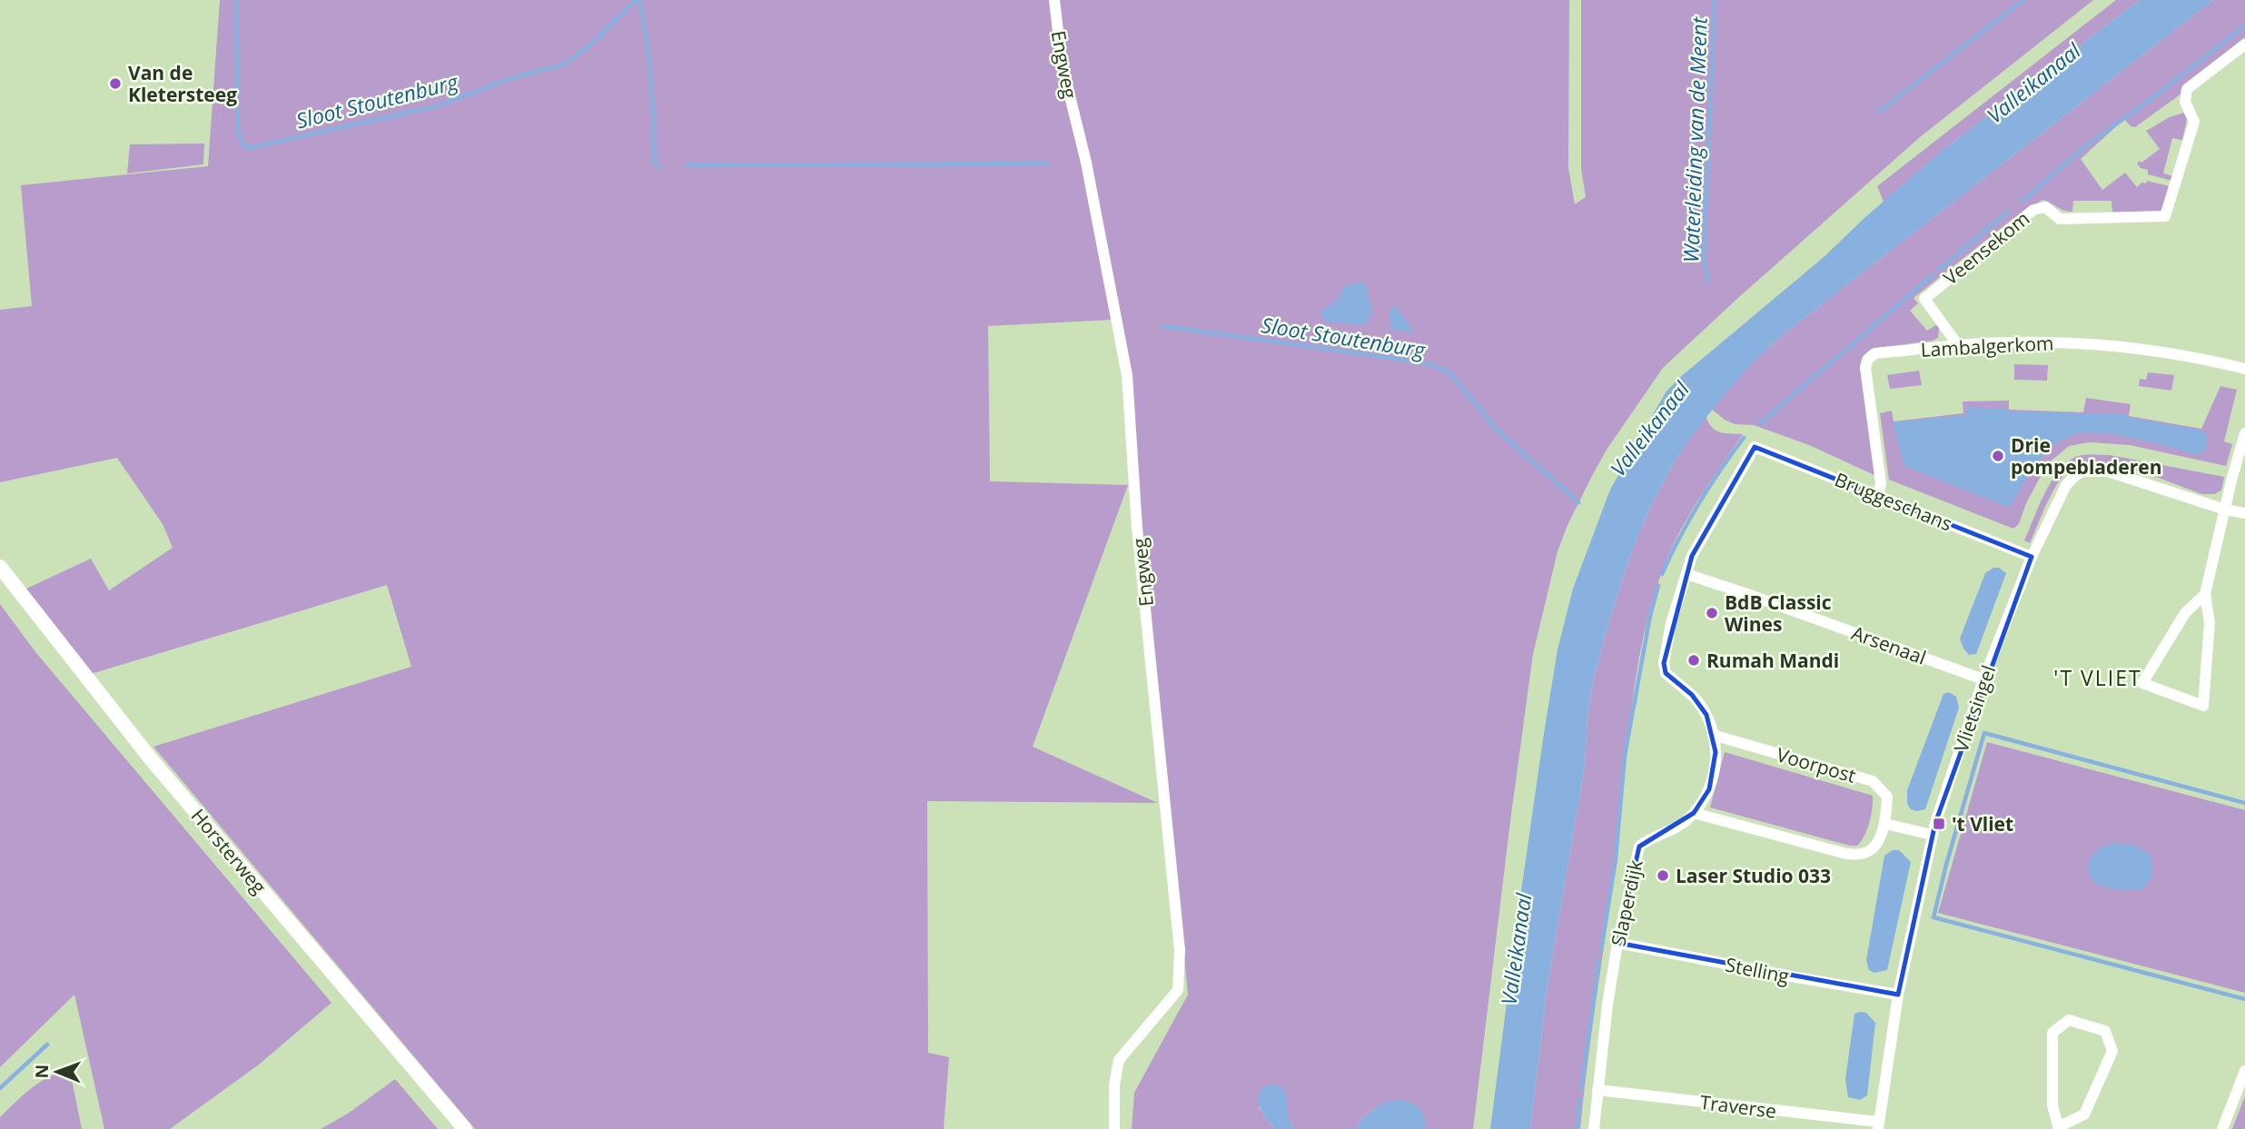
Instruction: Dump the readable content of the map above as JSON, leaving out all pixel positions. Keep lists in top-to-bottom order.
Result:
{
  "streets": {
    "street": [
      "Engweg",
      "Veensekom",
      "Lambalgerkom",
      "Bruggeschans",
      "Arsenaal",
      "Vlietsingel",
      "Voorpost",
      "Horsterweg",
      "Slaperdijk",
      "Stelling",
      "Traverse"
    ]
  },
  "crossings": [
    ["Veensekom", "Lambalgerkom"],
    ["Lambalgerkom", "Bruggeschans"],
    ["Bruggeschans", "Vlietsingel"],
    ["Bruggeschans", "Slaperdijk"],
    ["Arsenaal", "Vlietsingel"],
    ["Arsenaal", "Slaperdijk"],
    ["Vlietsingel", "Stelling"],
    ["Vlietsingel", "Traverse"],
    ["Voorpost", "Slaperdijk"],
    ["Slaperdijk", "Stelling"],
    ["Slaperdijk", "Traverse"]
  ],
  "districts": ["'T VLIET"],
  "water": ["Valleikanaal", "Sloot Stoutenburg", "Waterleiding van de Meent"],
  "places": {
    "other": [
      "Van de Kletersteeg",
      "Drie pompebladeren",
      "BdB Classic Wines",
      "Rumah Mandi",
      "Laser Studio 033"
    ],
    "transit": ["'t Vliet"]
  },
  "north": "left"
}
